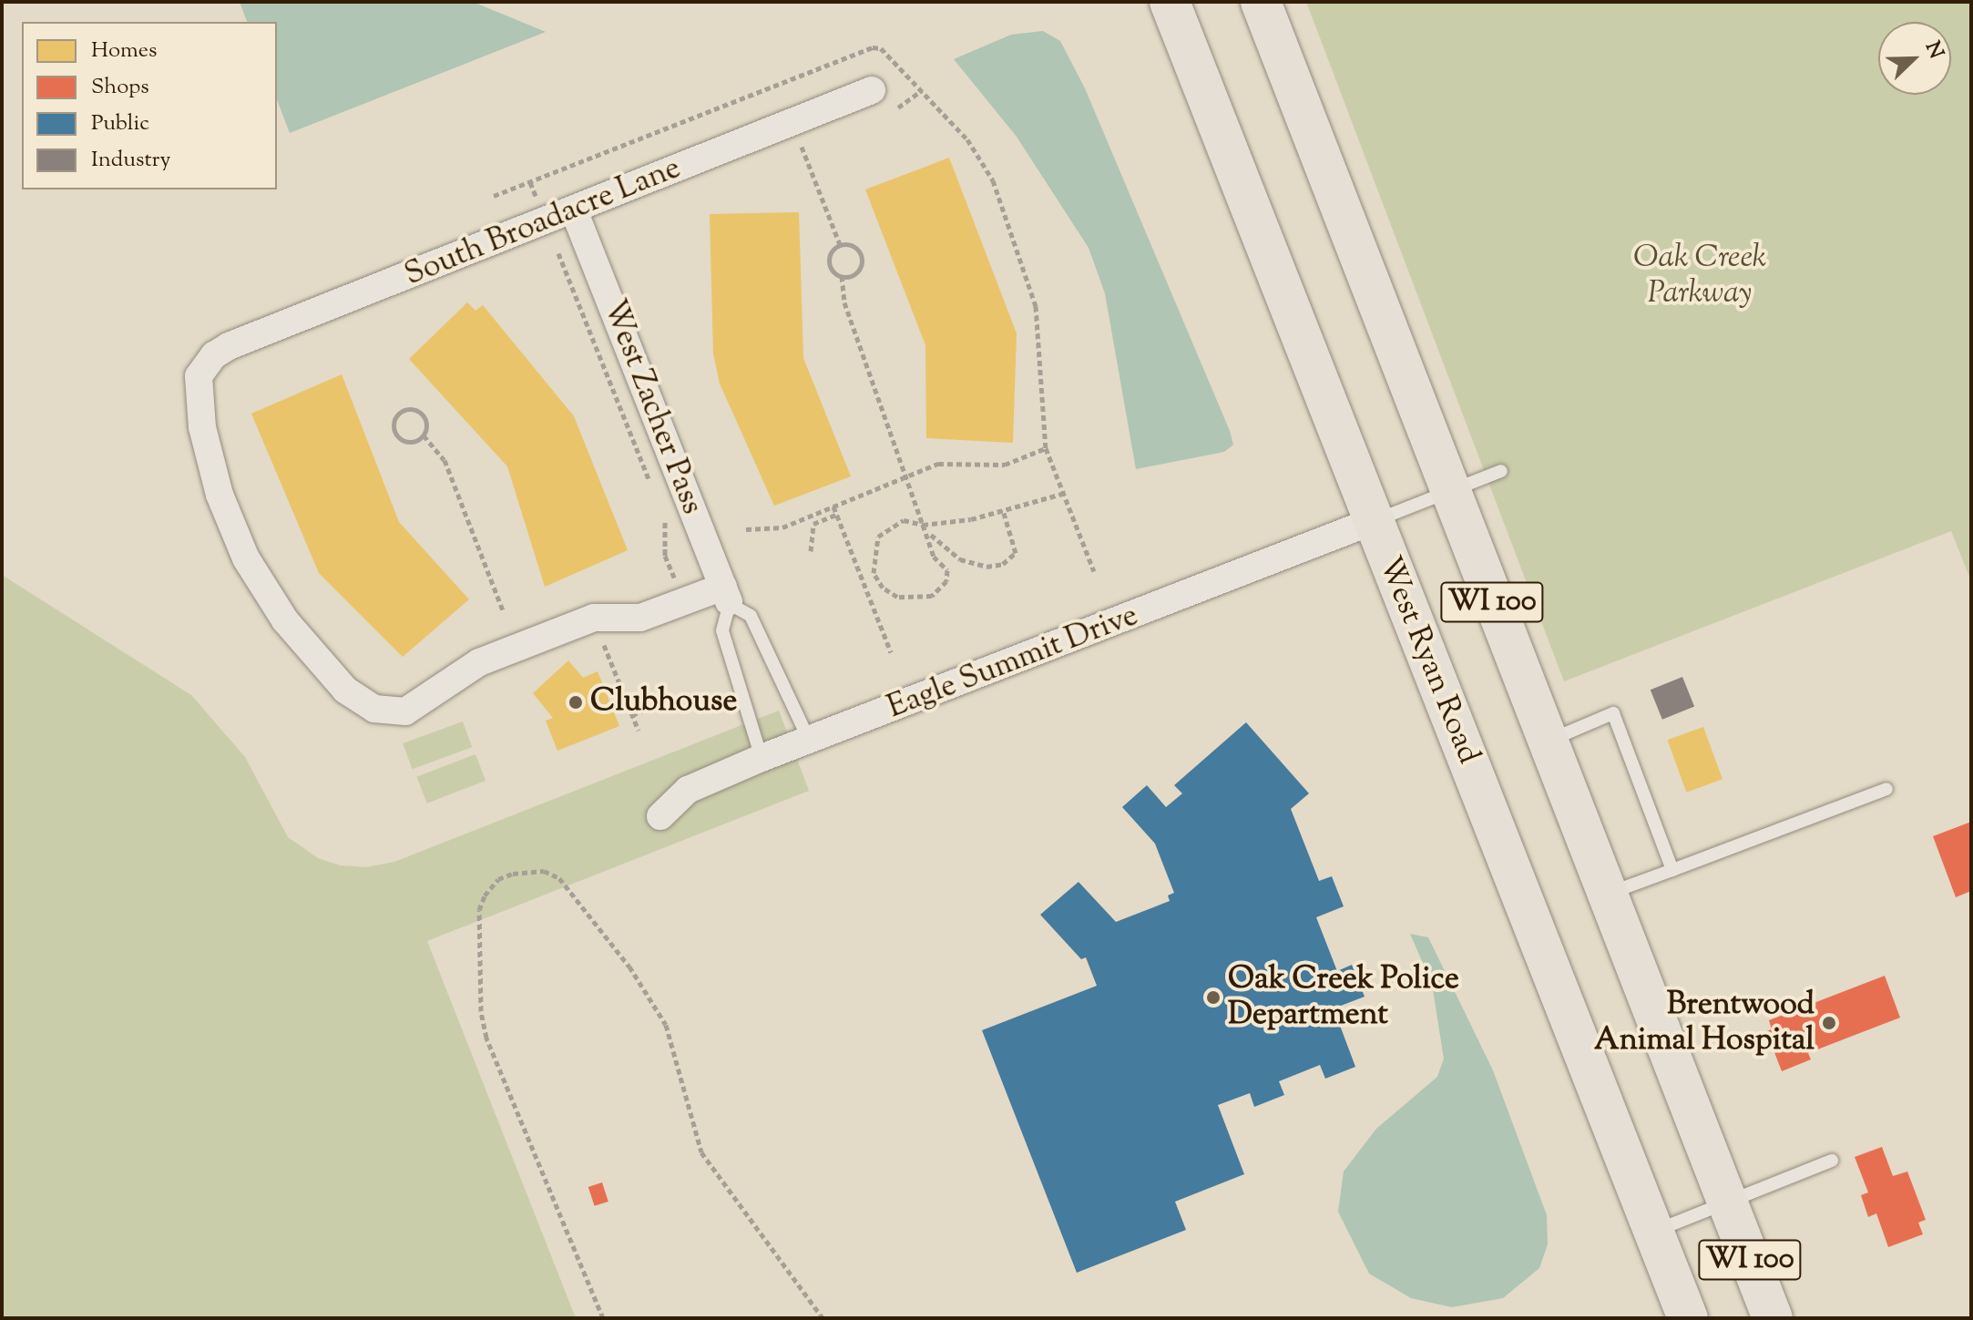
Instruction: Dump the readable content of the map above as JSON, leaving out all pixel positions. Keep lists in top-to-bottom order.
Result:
{
  "streets": {
    "main road": ["WI 100", "West Ryan Road"],
    "street": ["South Broadacre Lane", "West Zacher Pass", "Eagle Summit Drive"]
  },
  "crossings": [
    ["South Broadacre Lane", "West Zacher Pass"],
    ["West Zacher Pass", "Eagle Summit Drive"],
    ["West Ryan Road", "Eagle Summit Drive"]
  ],
  "parks": ["Oak Creek Parkway"],
  "places": ["Clubhouse", "Oak Creek Police Department", "Brentwood Animal Hospital"],
  "legend": [
    "Homes",
    "Shops",
    "Public",
    "Industry"
  ],
  "north": "top right"
}
